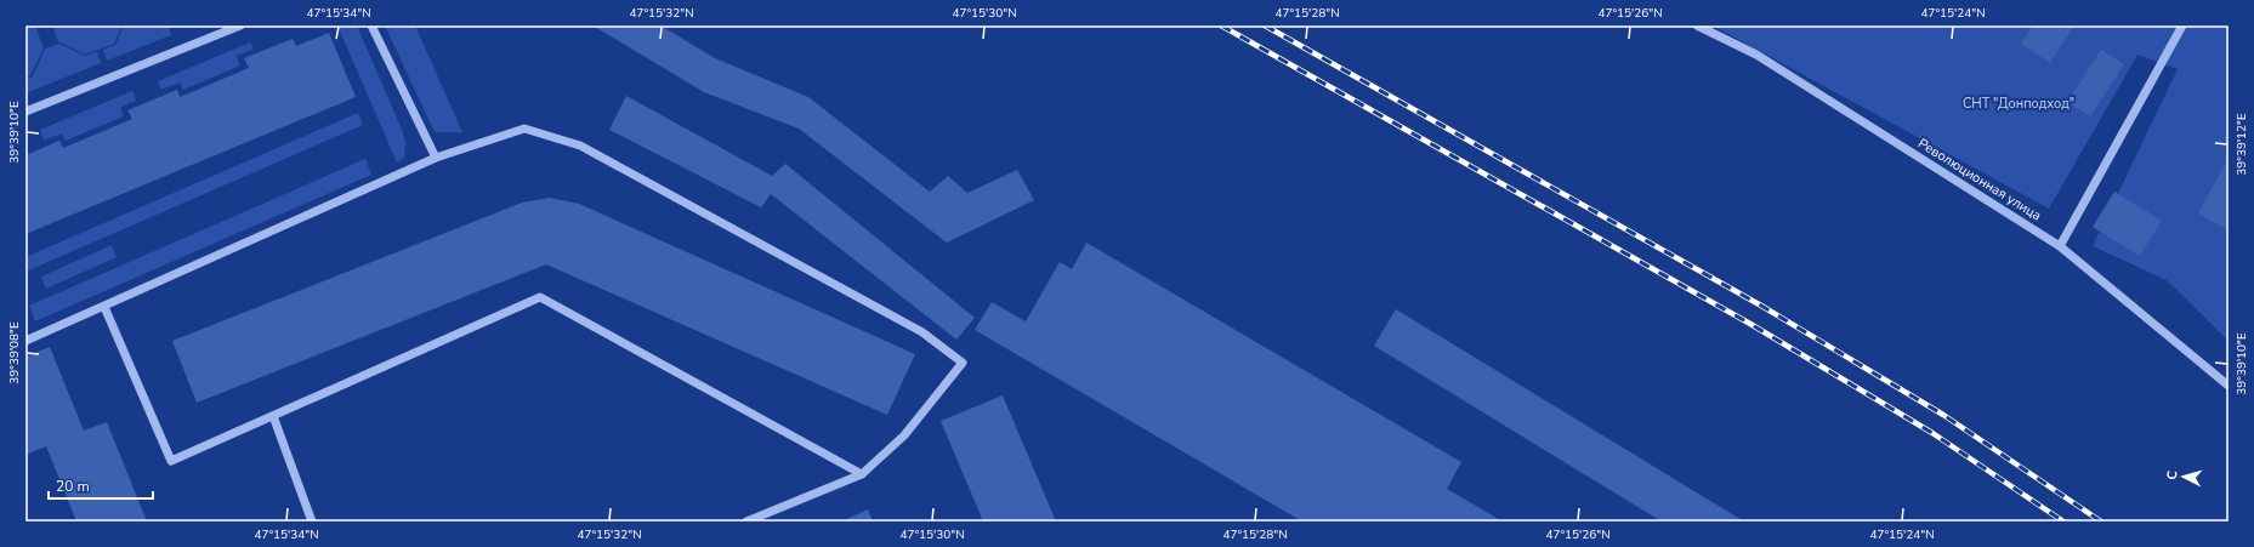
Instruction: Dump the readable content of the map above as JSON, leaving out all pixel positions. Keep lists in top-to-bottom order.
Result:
{
  "streets": {
    "street": ["Революционная улица"]
  },
  "parks": ["СНТ \"Донподход\""],
  "scale_bar": "20 m",
  "north": "left",
  "coordinates": [
    "47°15'34\"N",
    "47°15'32\"N",
    "47°15'30\"N",
    "47°15'28\"N",
    "47°15'26\"N",
    "47°15'24\"N",
    "39°39'10\"E",
    "39°39'12\"E",
    "39°39'08\"E"
  ]
}
